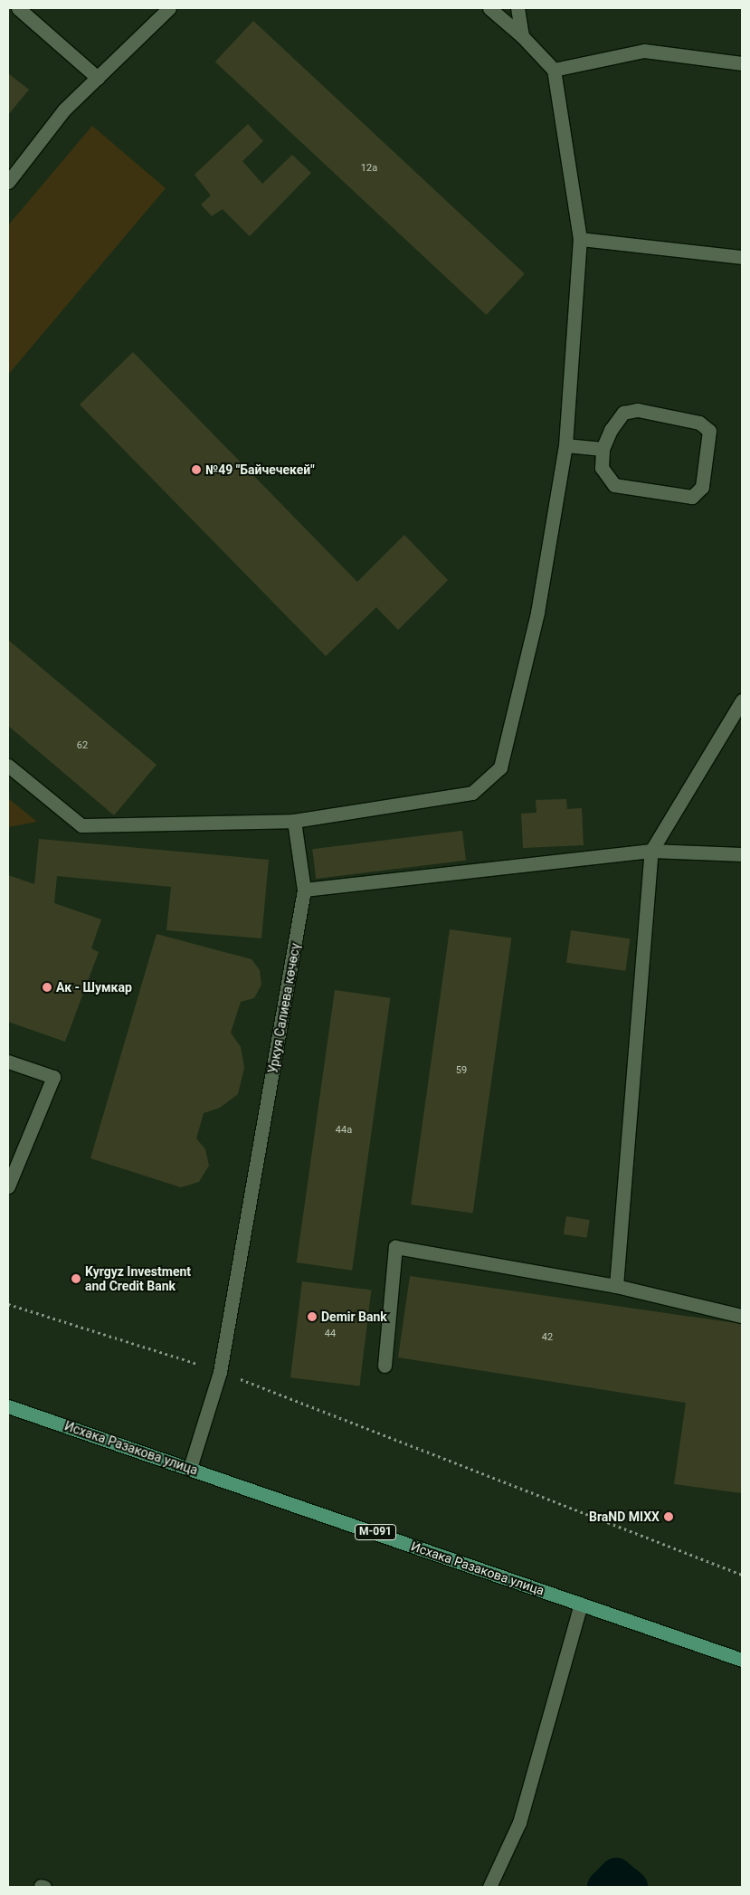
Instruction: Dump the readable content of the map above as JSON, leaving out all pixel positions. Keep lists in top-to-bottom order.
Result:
{
  "streets": {
    "main road": ["Исхака Разакова улица", "М-091"],
    "street": ["Уркуя Салиева көчөсү"]
  },
  "crossings": [
    ["Уркуя Салиева көчөсү", "Исхака Разакова улица"]
  ],
  "places": [
    "№49 \"Байчечекей\"",
    "Ак - Шумкар",
    "Kyrgyz Investment and Credit Bank",
    "Demir Bank",
    "BraND MIXX"
  ],
  "house_numbers": [
    "12a",
    "62",
    "59",
    "44a",
    "44",
    "42"
  ]
}
